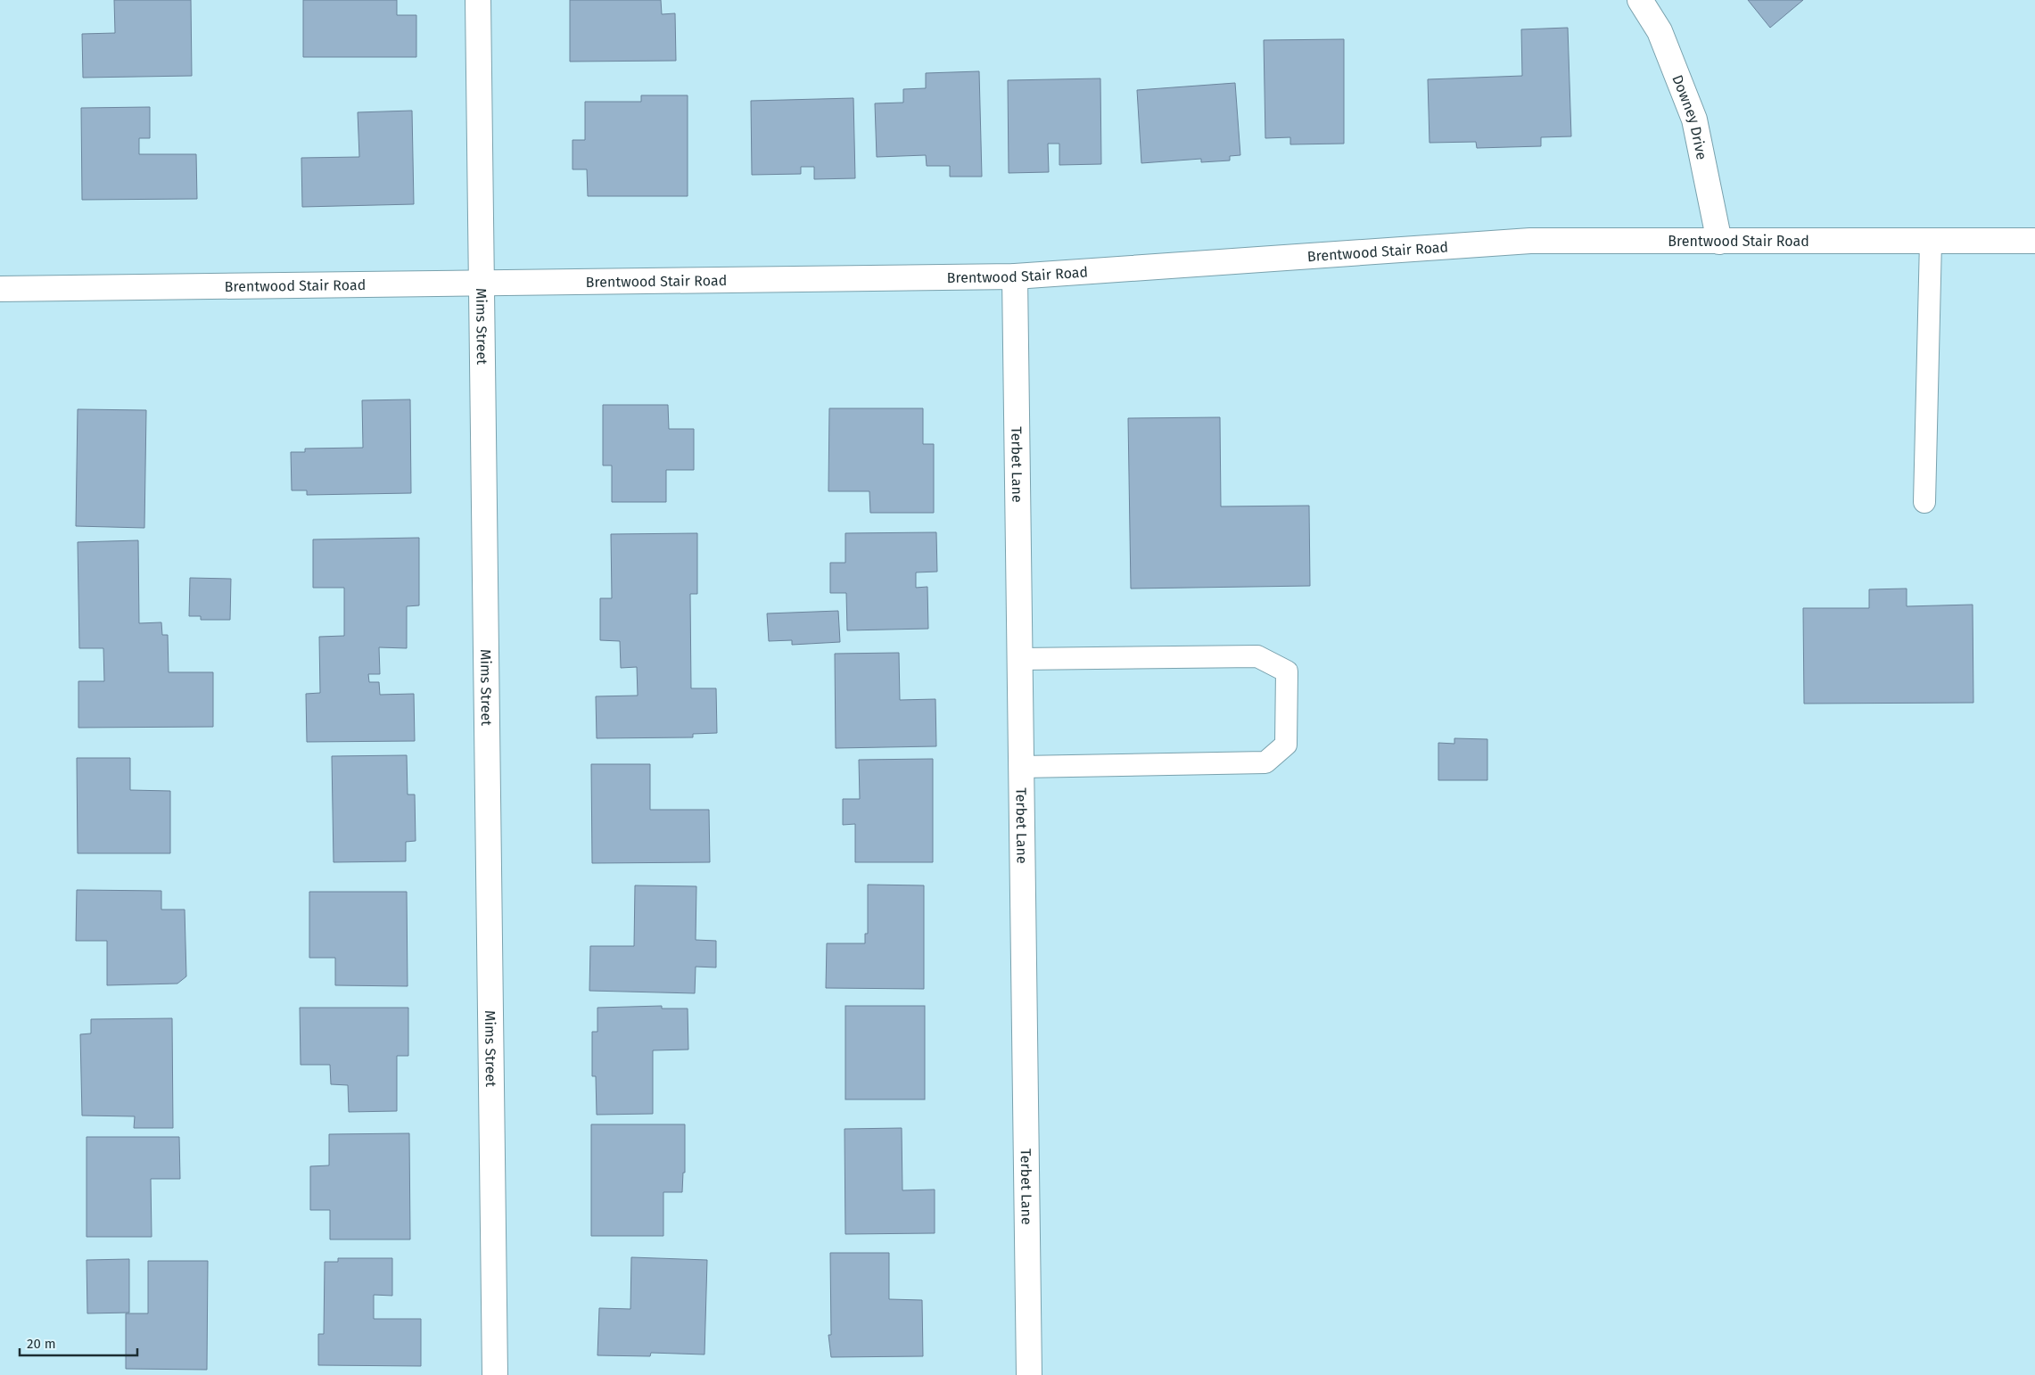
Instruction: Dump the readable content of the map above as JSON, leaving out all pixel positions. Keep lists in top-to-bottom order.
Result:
{
  "streets": {
    "street": [
      "Downey Drive",
      "Brentwood Stair Road",
      "Mims Street",
      "Terbet Lane"
    ]
  },
  "crossings": [
    ["Downey Drive", "Brentwood Stair Road"],
    ["Brentwood Stair Road", "Mims Street"],
    ["Brentwood Stair Road", "Terbet Lane"]
  ],
  "scale_bar": "20 m"
}
